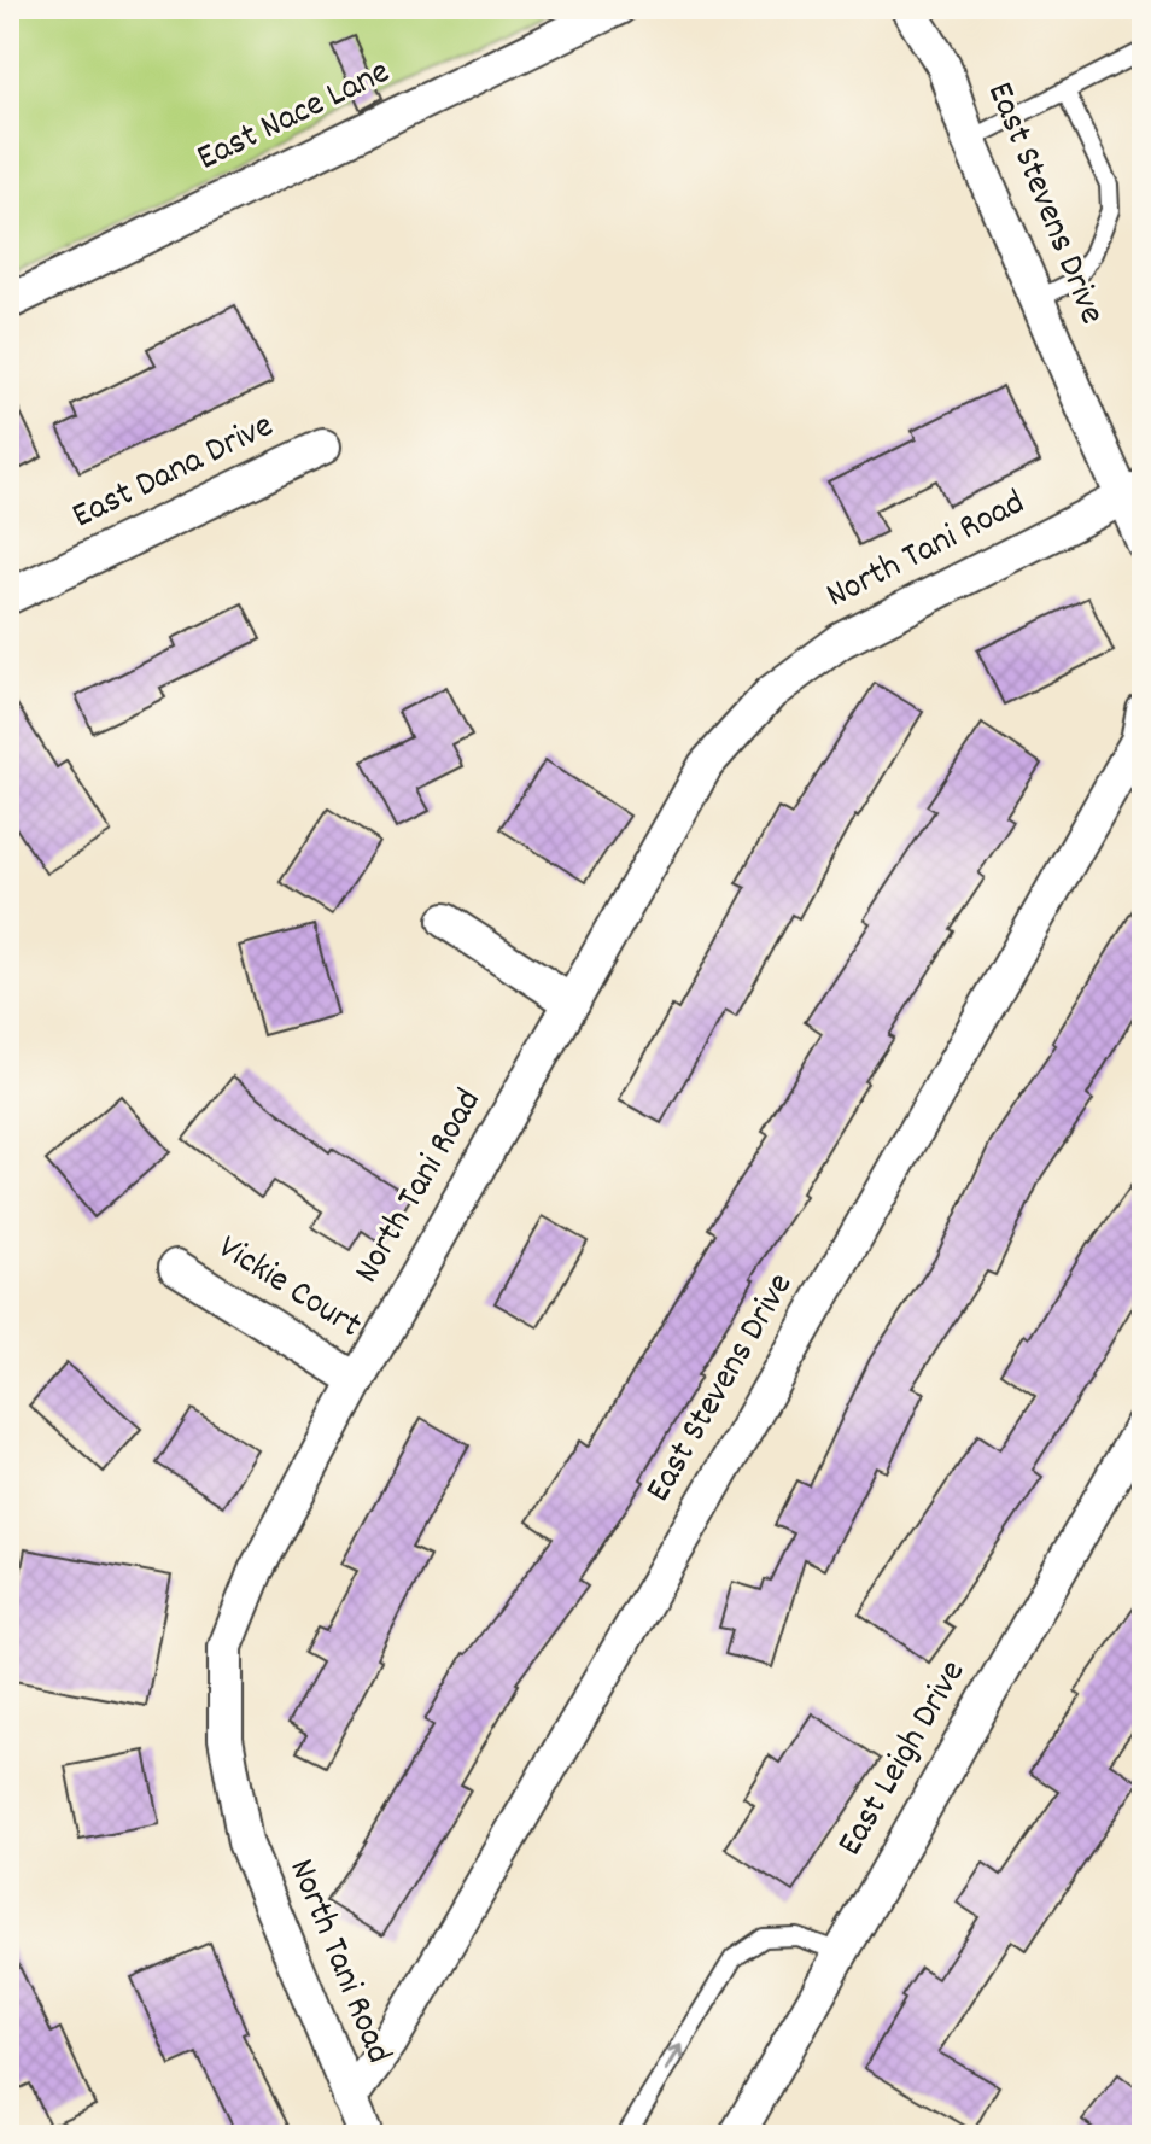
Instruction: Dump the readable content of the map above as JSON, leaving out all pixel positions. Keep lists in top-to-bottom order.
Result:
{
  "streets": {
    "street": [
      "East Nace Lane",
      "East Stevens Drive",
      "East Dana Drive",
      "North Tani Road",
      "Vickie Court",
      "East Leigh Drive"
    ]
  },
  "crossings": [
    ["East Stevens Drive", "North Tani Road"],
    ["North Tani Road", "Vickie Court"]
  ]
}
